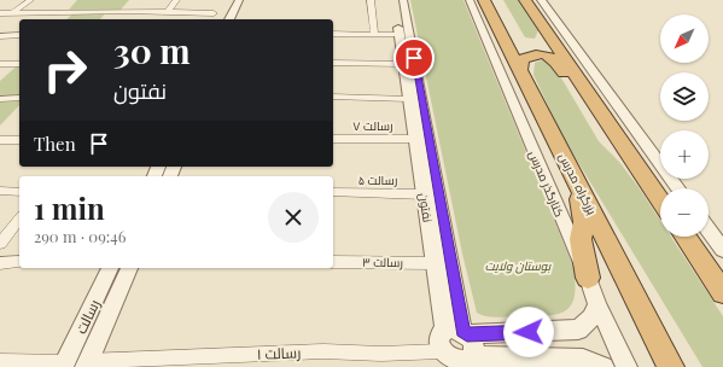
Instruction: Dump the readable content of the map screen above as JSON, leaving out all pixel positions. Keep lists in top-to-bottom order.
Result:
{
  "streets": {
    "highway": ["بزرگراه مدرس"],
    "street": [
      "رسالت ۷",
      "رسالت ۵",
      "کنارگذر مدرس",
      "نفتون",
      "رسالت ۳",
      "رسالت",
      "رسالت ۱"
    ]
  },
  "crossings": [
    ["رسالت ۷", "نفتون"],
    ["رسالت ۵", "نفتون"],
    ["نفتون", "رسالت ۳"],
    ["رسالت", "رسالت ۱"]
  ],
  "parks": ["بوستان ولایت"],
  "north": "bottom left",
  "page": {
    "map_buttons": ["+", "−"],
    "turn": ["30 m", "نفتون"],
    "then": "Then",
    "heading": ["1 min", "290 m · 09:46"]
  }
}
